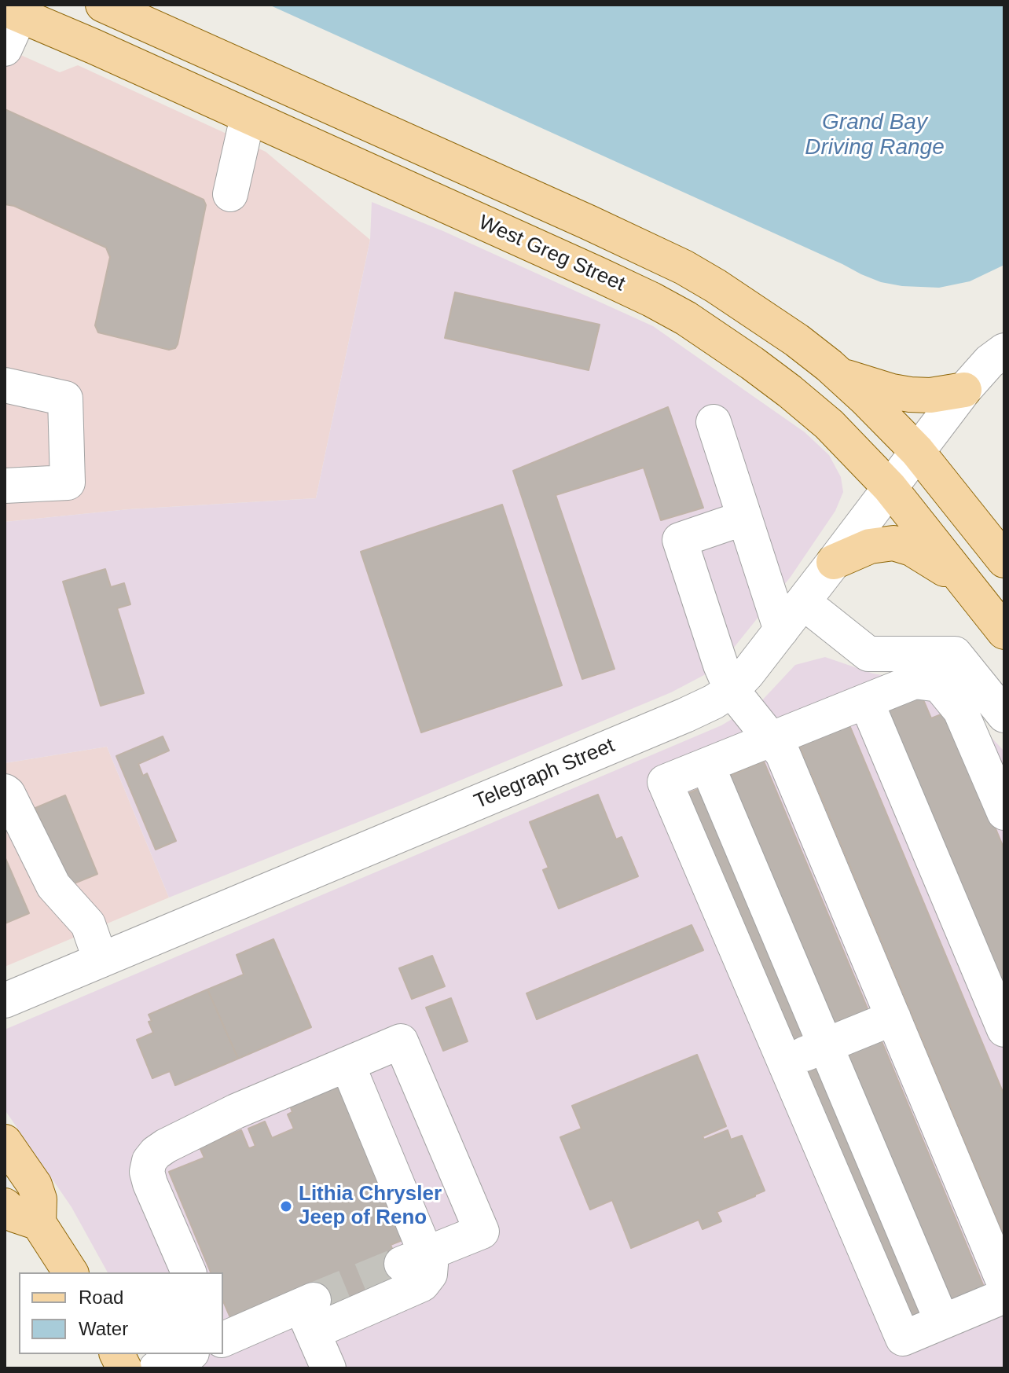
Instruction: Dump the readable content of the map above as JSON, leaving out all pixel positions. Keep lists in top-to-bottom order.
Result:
{
  "streets": {
    "main road": ["West Greg Street"],
    "street": ["Telegraph Street"]
  },
  "crossings": [
    ["West Greg Street", "Telegraph Street"]
  ],
  "water": ["Grand Bay Driving Range"],
  "places": ["Lithia Chrysler Jeep of Reno"],
  "legend": ["Road", "Water"]
}
